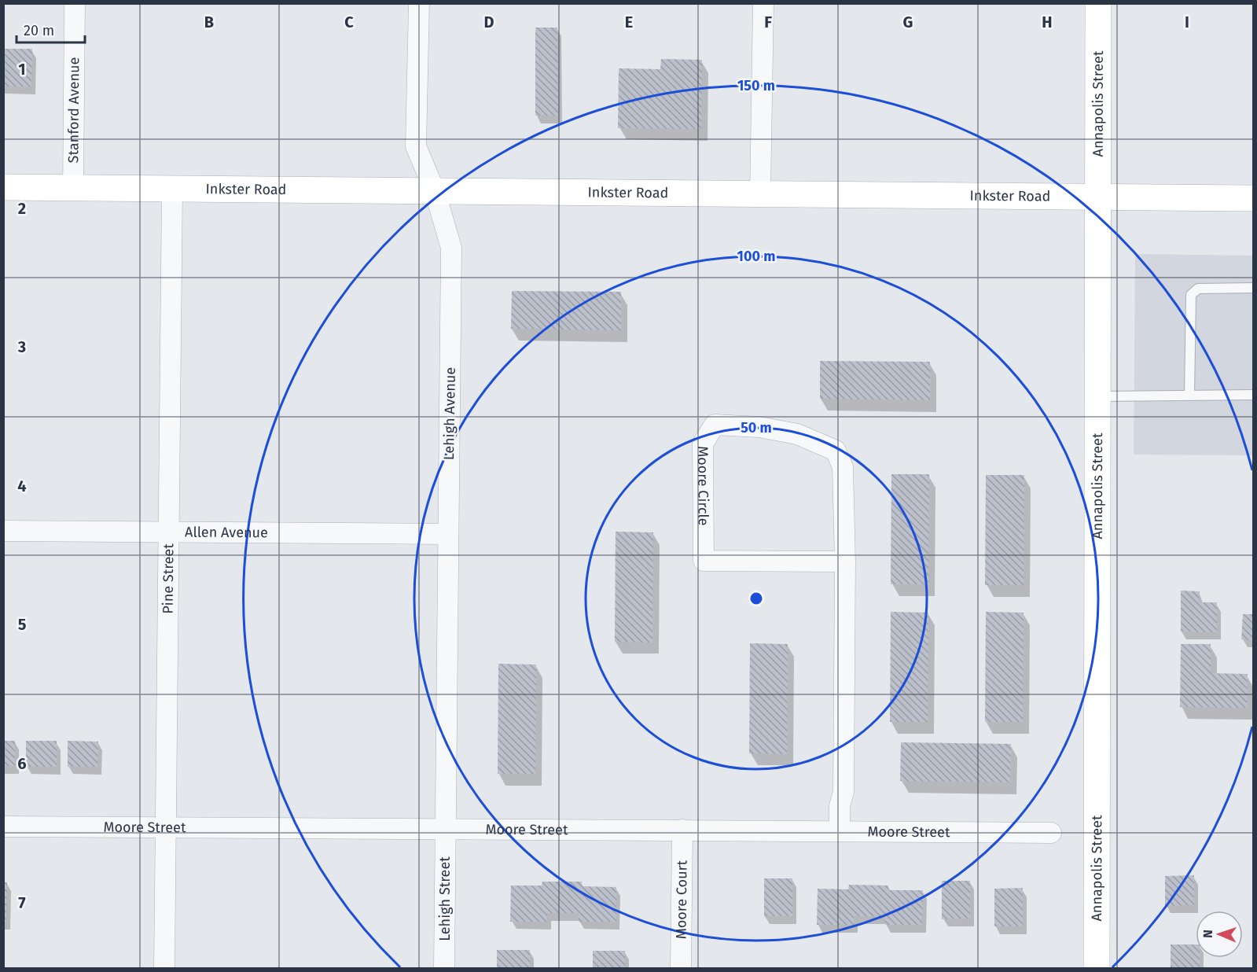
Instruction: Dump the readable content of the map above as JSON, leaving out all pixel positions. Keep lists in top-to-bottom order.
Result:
{
  "streets": {
    "main road": ["Annapolis Street", "Inkster Road"],
    "street": [
      "Stanford Avenue",
      "Lehigh Avenue",
      "Moore Circle",
      "Allen Avenue",
      "Pine Street",
      "Moore Street",
      "Lehigh Street",
      "Moore Court"
    ]
  },
  "crossings": [
    ["Annapolis Street", "Inkster Road"],
    ["Stanford Avenue", "Inkster Road"],
    ["Inkster Road", "Lehigh Avenue"],
    ["Inkster Road", "Pine Street"],
    ["Lehigh Avenue", "Allen Avenue"],
    ["Lehigh Avenue", "Moore Street"],
    ["Lehigh Avenue", "Lehigh Street"],
    ["Moore Circle", "Moore Street"],
    ["Allen Avenue", "Pine Street"],
    ["Pine Street", "Moore Street"],
    ["Moore Street", "Lehigh Street"],
    ["Moore Street", "Moore Court"]
  ],
  "scale_bar": "20 m",
  "north": "left",
  "grid": {
    "columns": [
      "B",
      "C",
      "D",
      "E",
      "F",
      "G",
      "H",
      "I"
    ],
    "rows": [
      "1",
      "2",
      "3",
      "4",
      "5",
      "6",
      "7"
    ]
  },
  "rings": ["150 m", "100 m", "50 m"]
}
